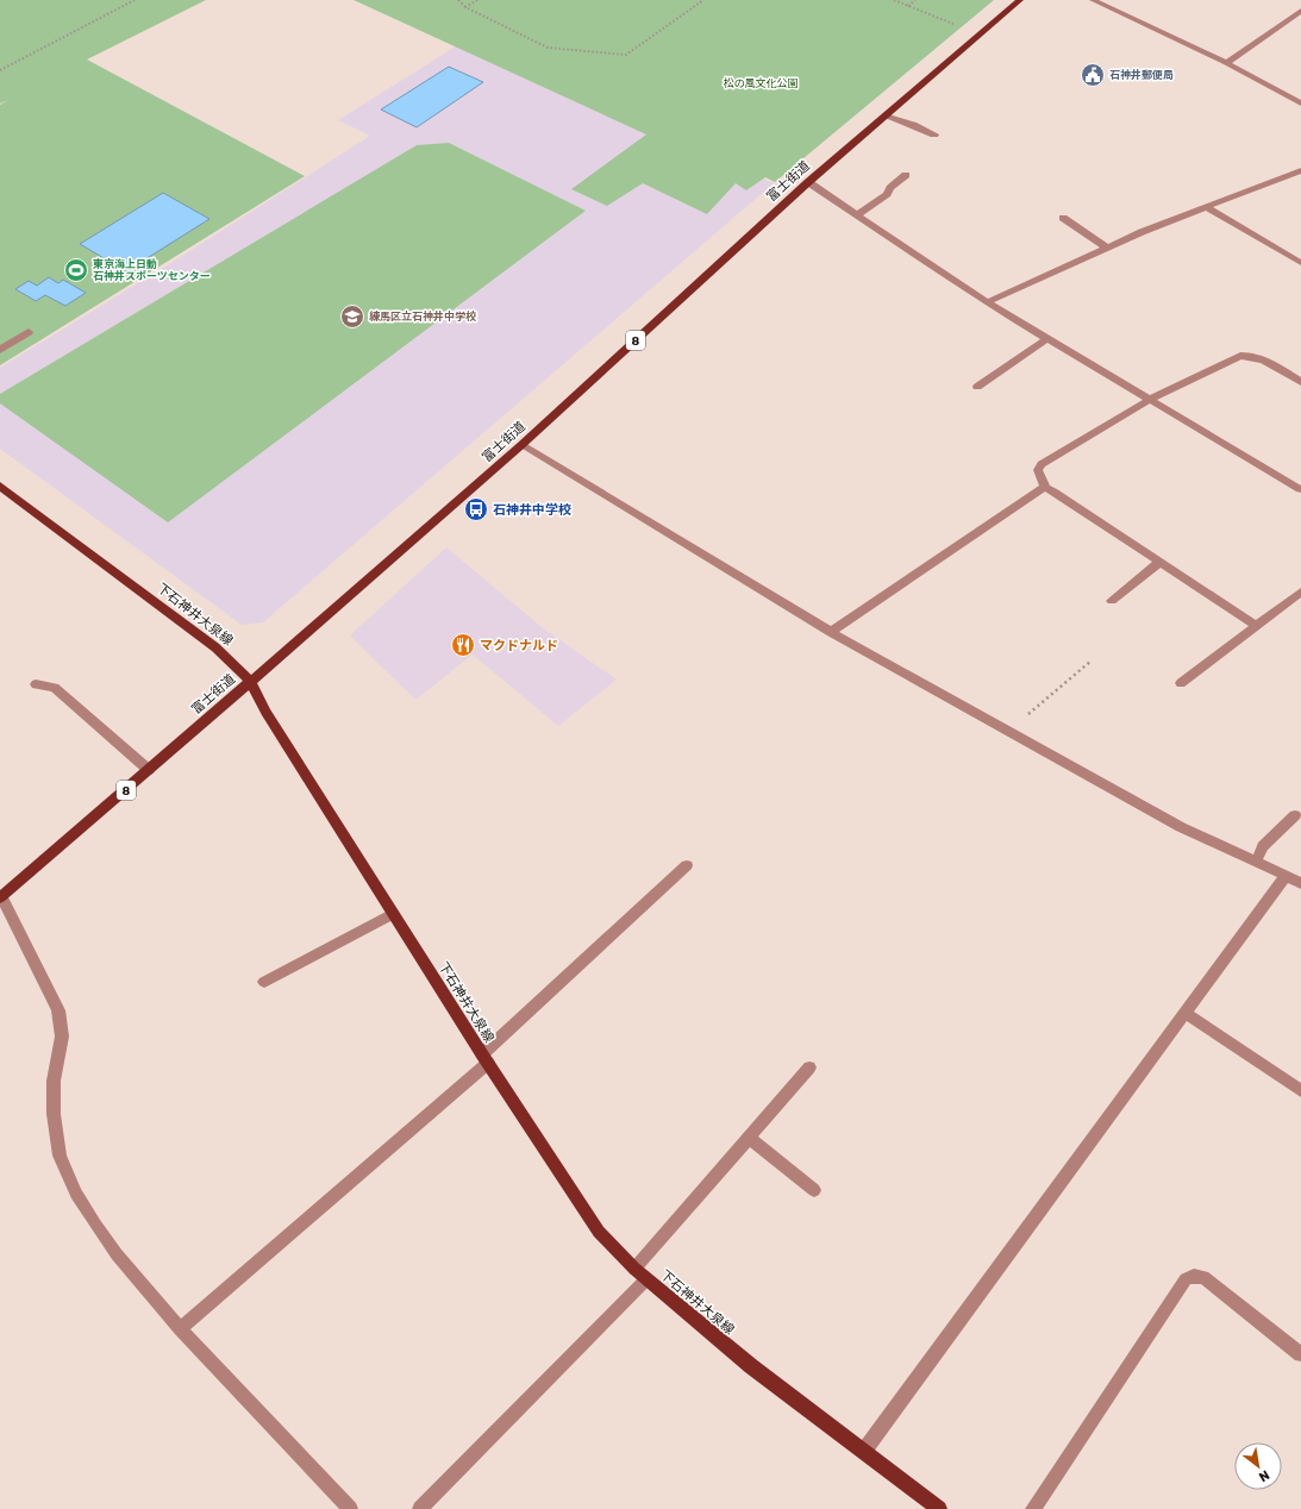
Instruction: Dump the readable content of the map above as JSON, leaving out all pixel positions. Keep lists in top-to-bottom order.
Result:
{
  "streets": {
    "main road": ["富士街道", "8", "下石神井大泉線"]
  },
  "crossings": [
    ["富士街道", "下石神井大泉線"]
  ],
  "parks": ["松の風文化公園"],
  "places": {
    "public building": ["石神井郵便局"],
    "sports": ["東京海上日動 石神井スポーツセンター"],
    "school or university": ["練馬区立石神井中学校"],
    "bus stop": ["石神井中学校"],
    "restaurant": ["マクドナルド"]
  },
  "north": "bottom right"
}
